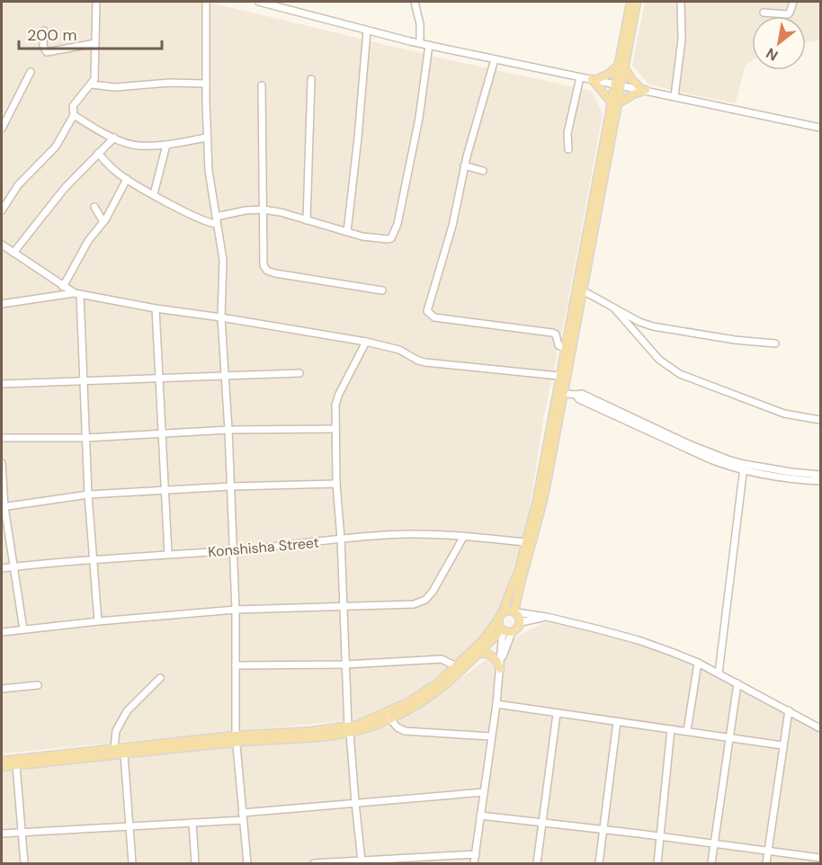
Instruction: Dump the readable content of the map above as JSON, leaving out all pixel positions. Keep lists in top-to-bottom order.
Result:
{
  "streets": {
    "street": ["Konshisha Street"]
  },
  "scale_bar": "200 m",
  "north": "bottom left"
}
